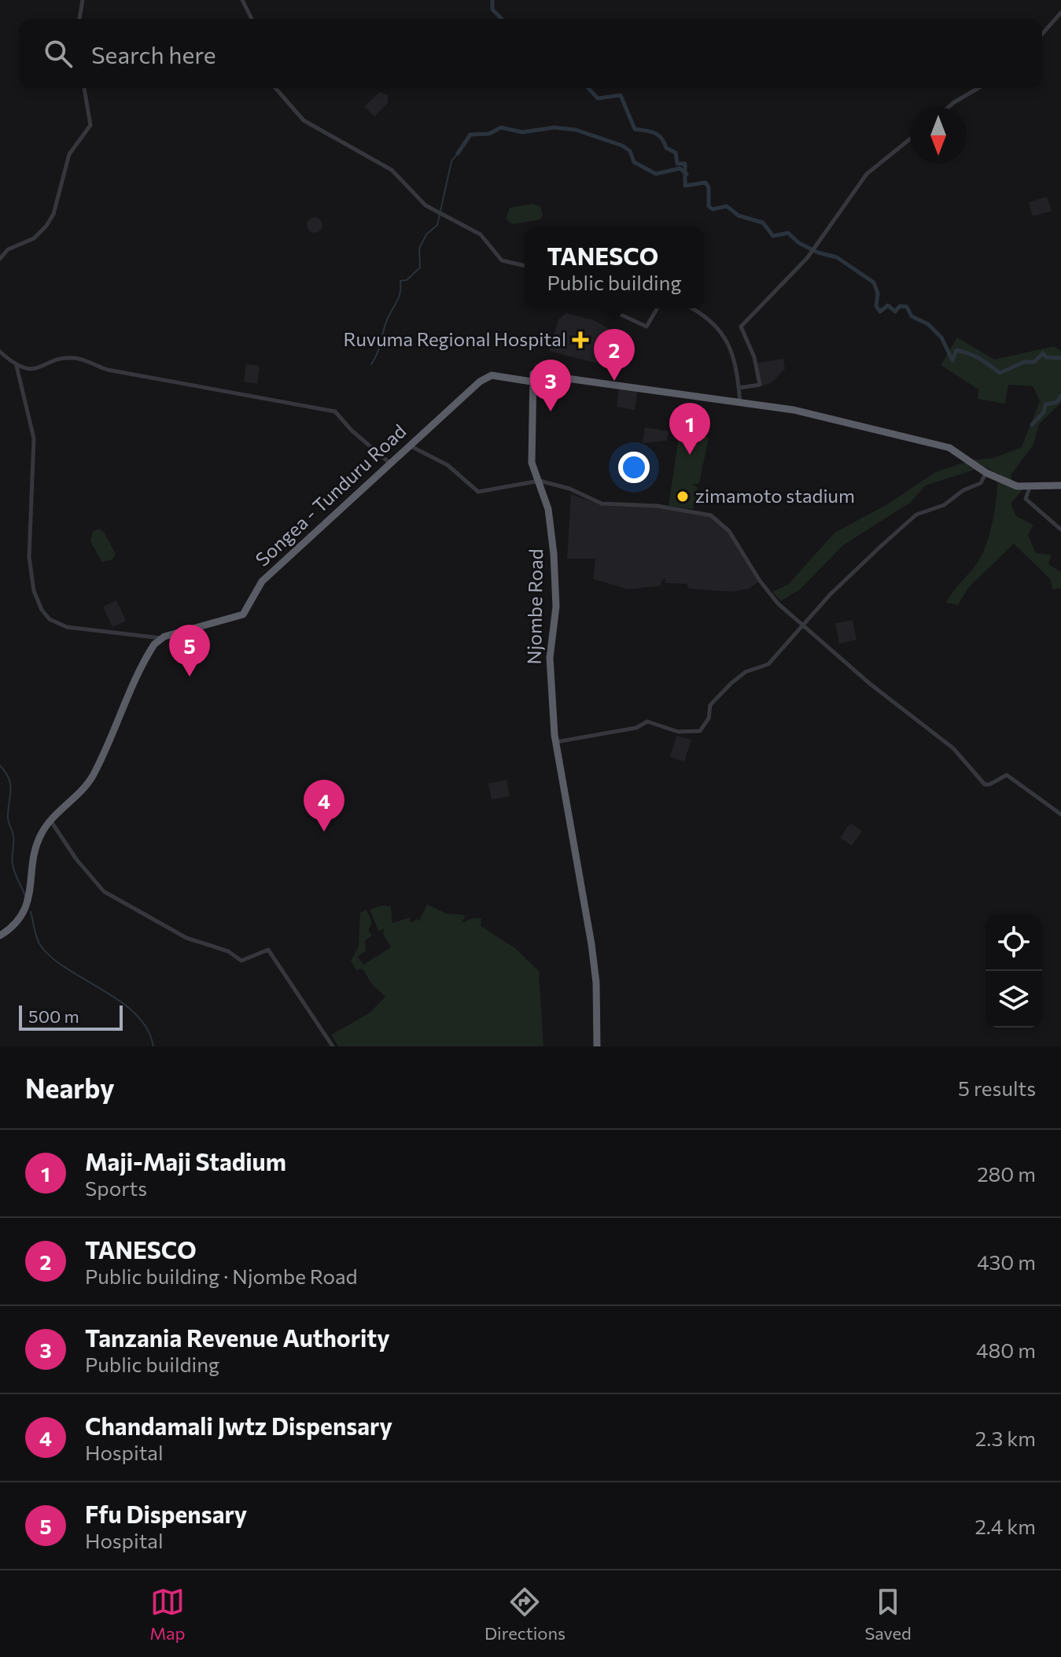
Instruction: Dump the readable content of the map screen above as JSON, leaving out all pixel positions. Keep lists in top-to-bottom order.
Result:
{
  "streets": {
    "highway": ["Songea - Tunduru Road", "Njombe Road"]
  },
  "crossings": [
    ["Songea - Tunduru Road", "Njombe Road"]
  ],
  "places": {
    "health": ["Ruvuma Regional Hospital"],
    "other": ["zimamoto stadium"]
  },
  "scale_bar": "500 m",
  "north": "bottom",
  "page": {
    "search": "Search here",
    "popup": ["TANESCO", "Public building"],
    "pins": [
      "2",
      "3",
      "1",
      "5",
      "4"
    ],
    "scale": "500 m",
    "heading": ["Nearby", "5 results"],
    "list": [
      {
        "mark": "1",
        "name": "Maji-Maji Stadium",
        "note": "Sports",
        "value": "280 m"
      },
      {
        "mark": "2",
        "name": "TANESCO",
        "note": "Public building · Njombe Road",
        "value": "430 m"
      },
      {
        "mark": "3",
        "name": "Tanzania Revenue Authority",
        "note": "Public building",
        "value": "480 m"
      },
      {
        "mark": "4",
        "name": "Chandamali Jwtz Dispensary",
        "note": "Hospital",
        "value": "2.3 km"
      },
      {
        "mark": "5",
        "name": "Ffu Dispensary",
        "note": "Hospital",
        "value": "2.4 km"
      }
    ],
    "nav": ["Map", "Directions", "Saved"]
  }
}
